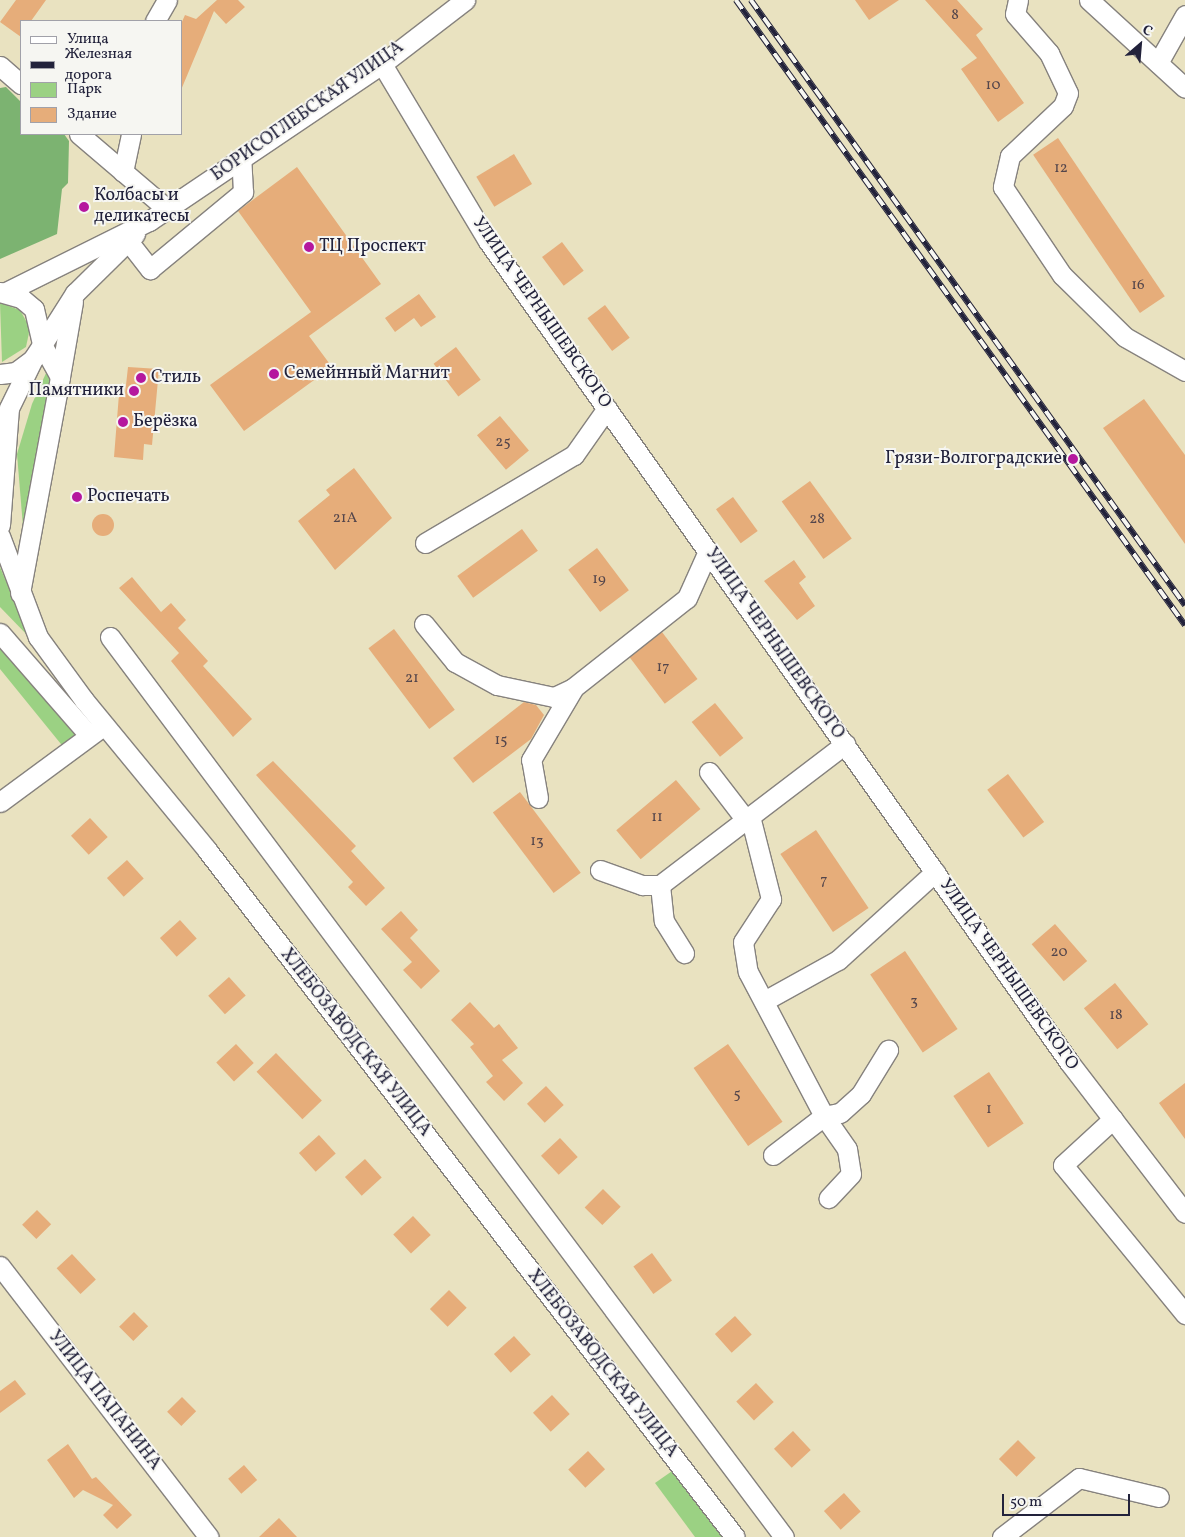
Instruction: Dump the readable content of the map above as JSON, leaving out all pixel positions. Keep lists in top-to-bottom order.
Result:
{
  "streets": {
    "street": [
      "БОРИСОГЛЕБСКАЯ УЛИЦА",
      "УЛИЦА ЧЕРНЫШЕВСКОГО",
      "ХЛЕБОЗАВОДСКАЯ УЛИЦА",
      "УЛИЦА ПАПАНИНА"
    ]
  },
  "crossings": [
    ["БОРИСОГЛЕБСКАЯ УЛИЦА", "УЛИЦА ЧЕРНЫШЕВСКОГО"]
  ],
  "places": [
    "Колбасы и деликатесы",
    "ТЦ Проспект",
    "Семейнный Магнит",
    "Стиль",
    "Памятники",
    "Берёзка",
    "Грязи-Волгоградские",
    "Роспечать"
  ],
  "house_numbers": [
    "8",
    "10",
    "12",
    "16",
    "25",
    "21А",
    "28",
    "19",
    "17",
    "21",
    "15",
    "11",
    "13",
    "7",
    "20",
    "3",
    "18",
    "5",
    "1"
  ],
  "legend": [
    "Улица",
    "Железная дорога",
    "Парк",
    "Здание"
  ],
  "scale_bar": "50 m",
  "north": "top right"
}
